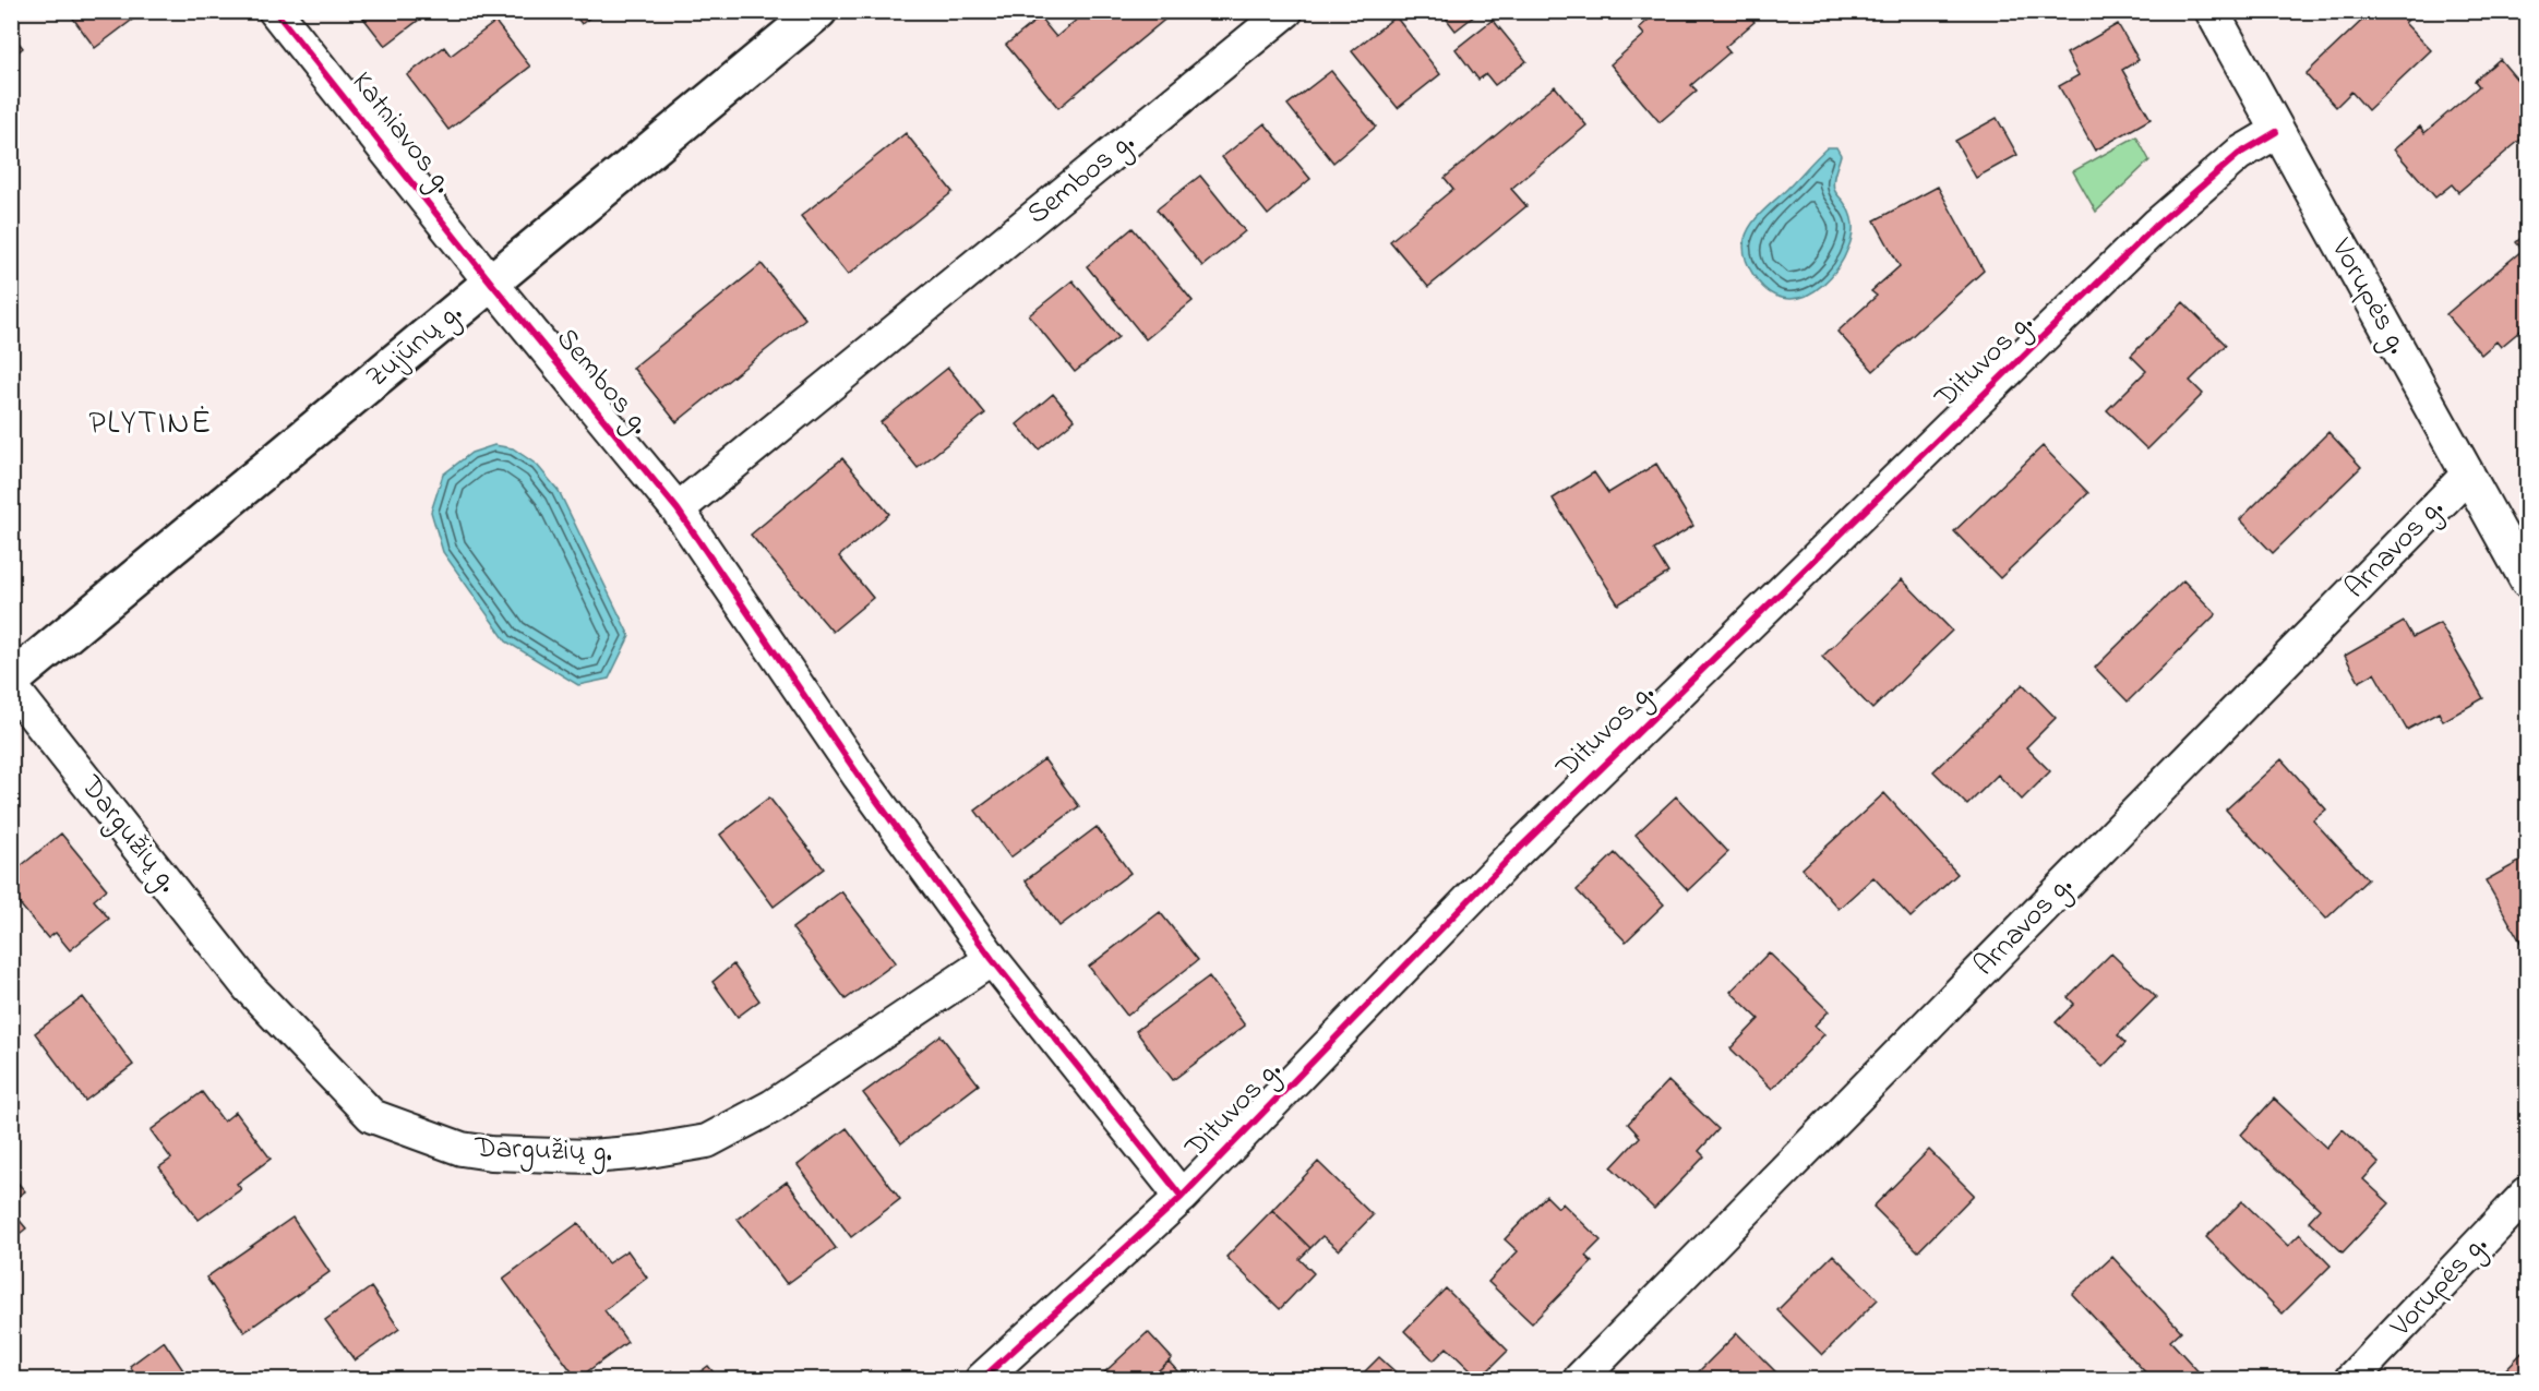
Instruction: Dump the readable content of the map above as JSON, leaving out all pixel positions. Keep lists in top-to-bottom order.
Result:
{
  "streets": {
    "main road": ["Zujūnų g."],
    "street": [
      "Katniavos g.",
      "Sembos g.",
      "Vorupės g.",
      "Dituvos g.",
      "Arnavos g.",
      "Dargužių g."
    ]
  },
  "crossings": [
    ["Katniavos g.", "Sembos g."],
    ["Katniavos g.", "Zujūnų g."],
    ["Sembos g.", "Zujūnų g."],
    ["Vorupės g.", "Dituvos g."],
    ["Vorupės g.", "Arnavos g."]
  ],
  "districts": ["PLYTINĖ"]
}
